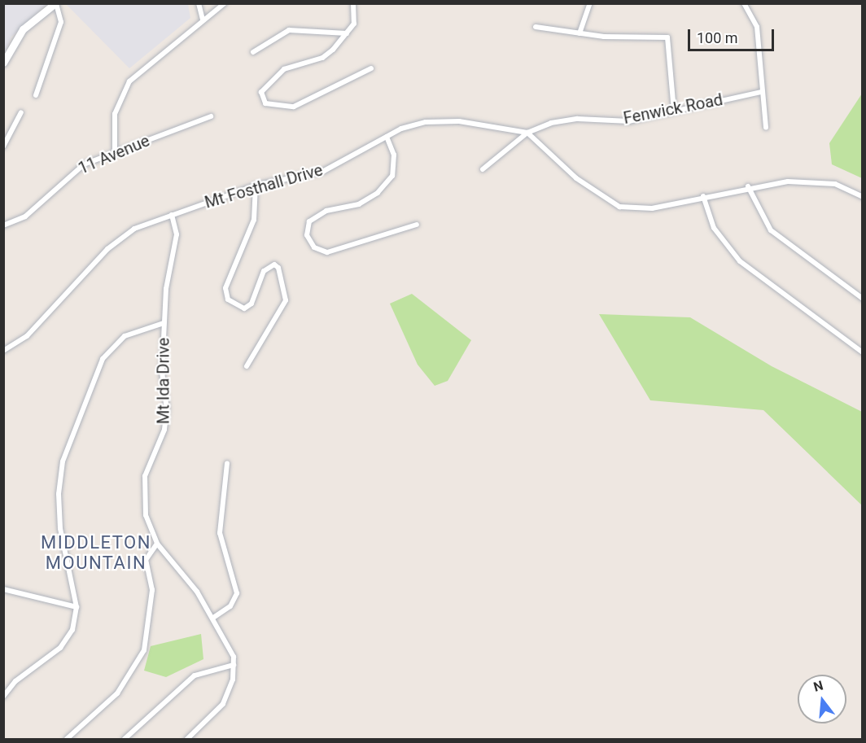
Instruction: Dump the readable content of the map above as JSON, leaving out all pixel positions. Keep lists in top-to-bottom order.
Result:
{
  "streets": {
    "street": [
      "Fenwick Road",
      "11 Avenue",
      "Mt Fosthall Drive",
      "Mt Ida Drive"
    ]
  },
  "crossings": [
    ["Fenwick Road", "Mt Fosthall Drive"],
    ["Mt Fosthall Drive", "Mt Ida Drive"]
  ],
  "districts": ["MIDDLETON MOUNTAIN"],
  "scale_bar": "100 m",
  "north": "top"
}
